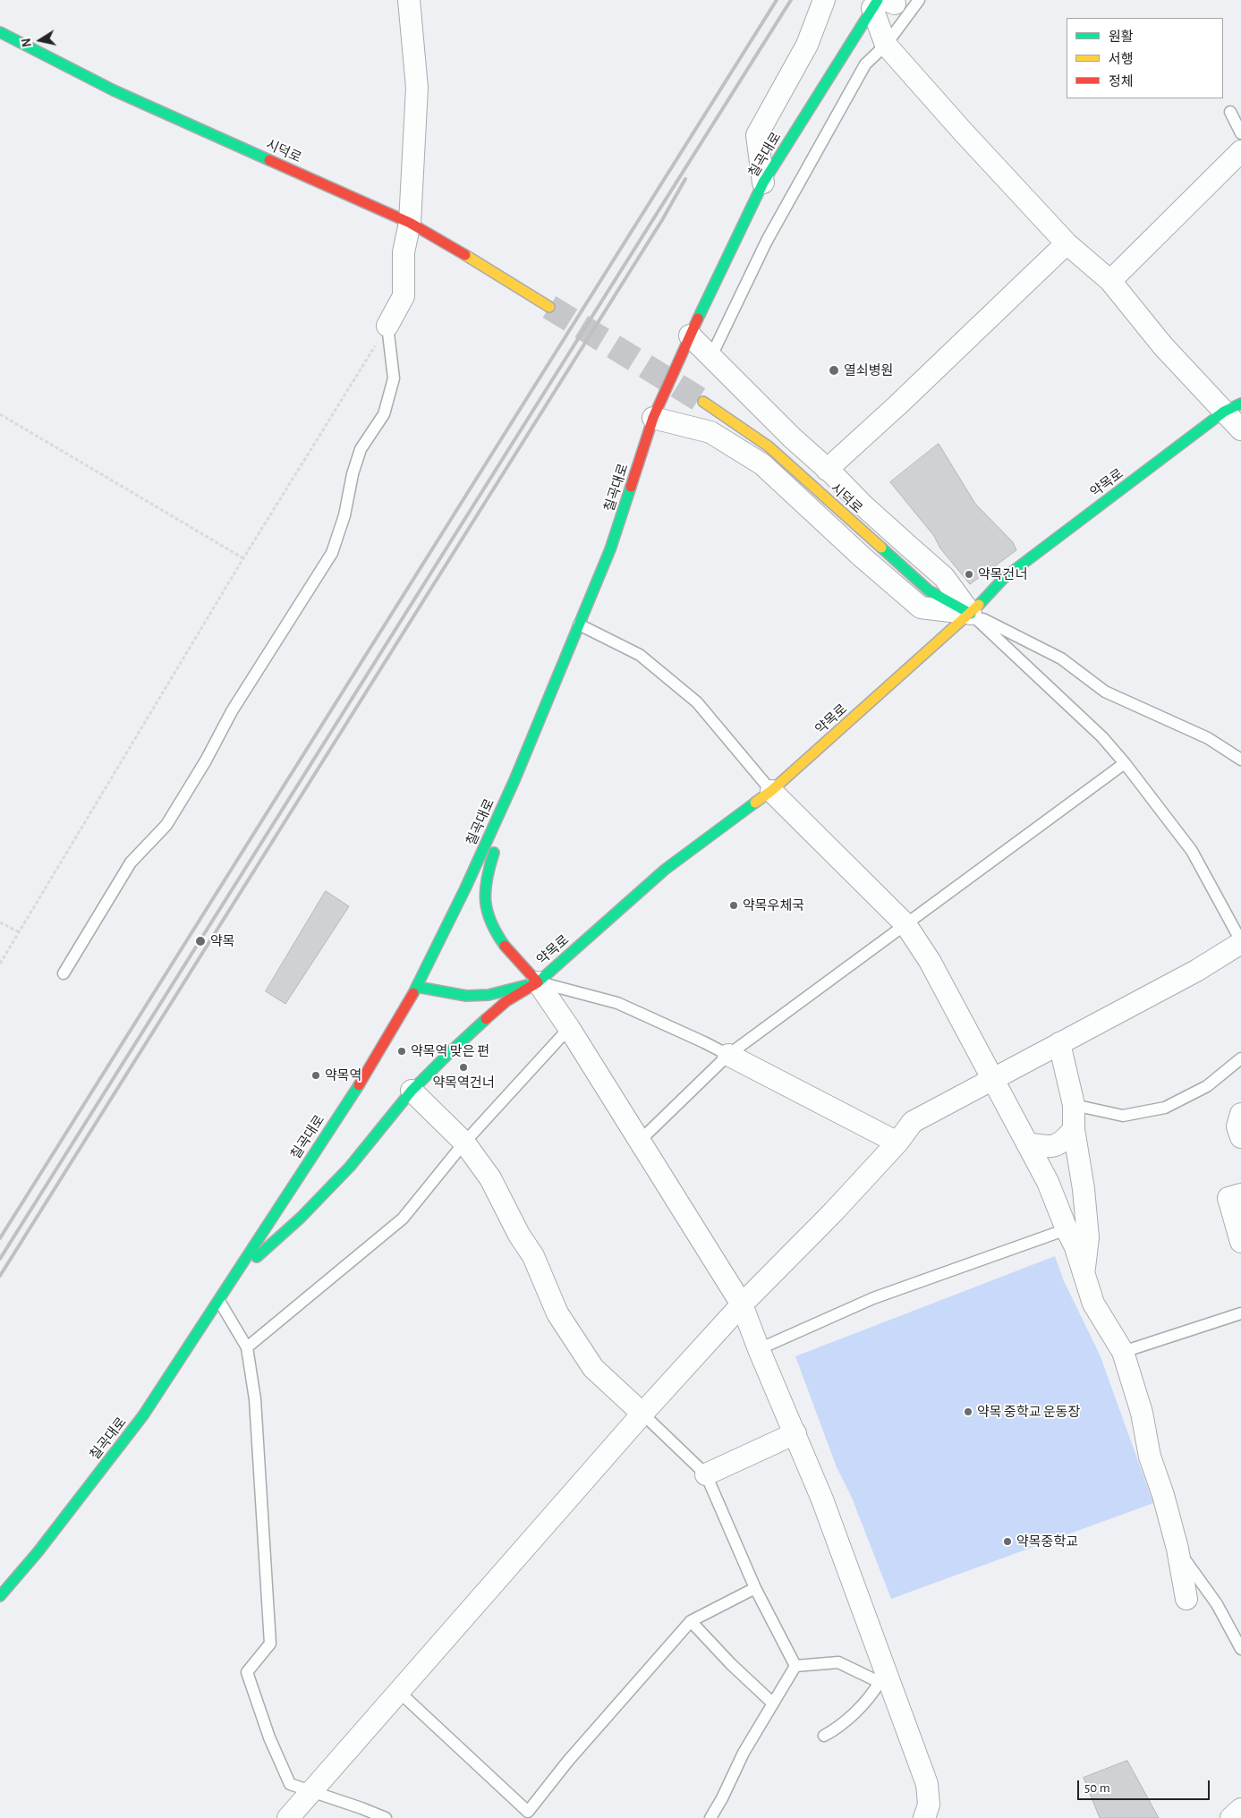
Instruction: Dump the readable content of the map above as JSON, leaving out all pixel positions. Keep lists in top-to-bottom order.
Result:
{
  "streets": {
    "main road": ["시덕로", "칠곡대로", "약목로"]
  },
  "crossings": [
    ["시덕로", "약목로"],
    ["칠곡대로", "약목로"]
  ],
  "places": [
    "열쇠병원",
    "약목건너",
    "약목우체국",
    "약목",
    "약목역 맞은 편",
    "약목역건너",
    "약목역",
    "약목 중학교 운동장",
    "약목중학교"
  ],
  "legend": ["원활", "서행", "정체"],
  "scale_bar": "50 m",
  "north": "left"
}
